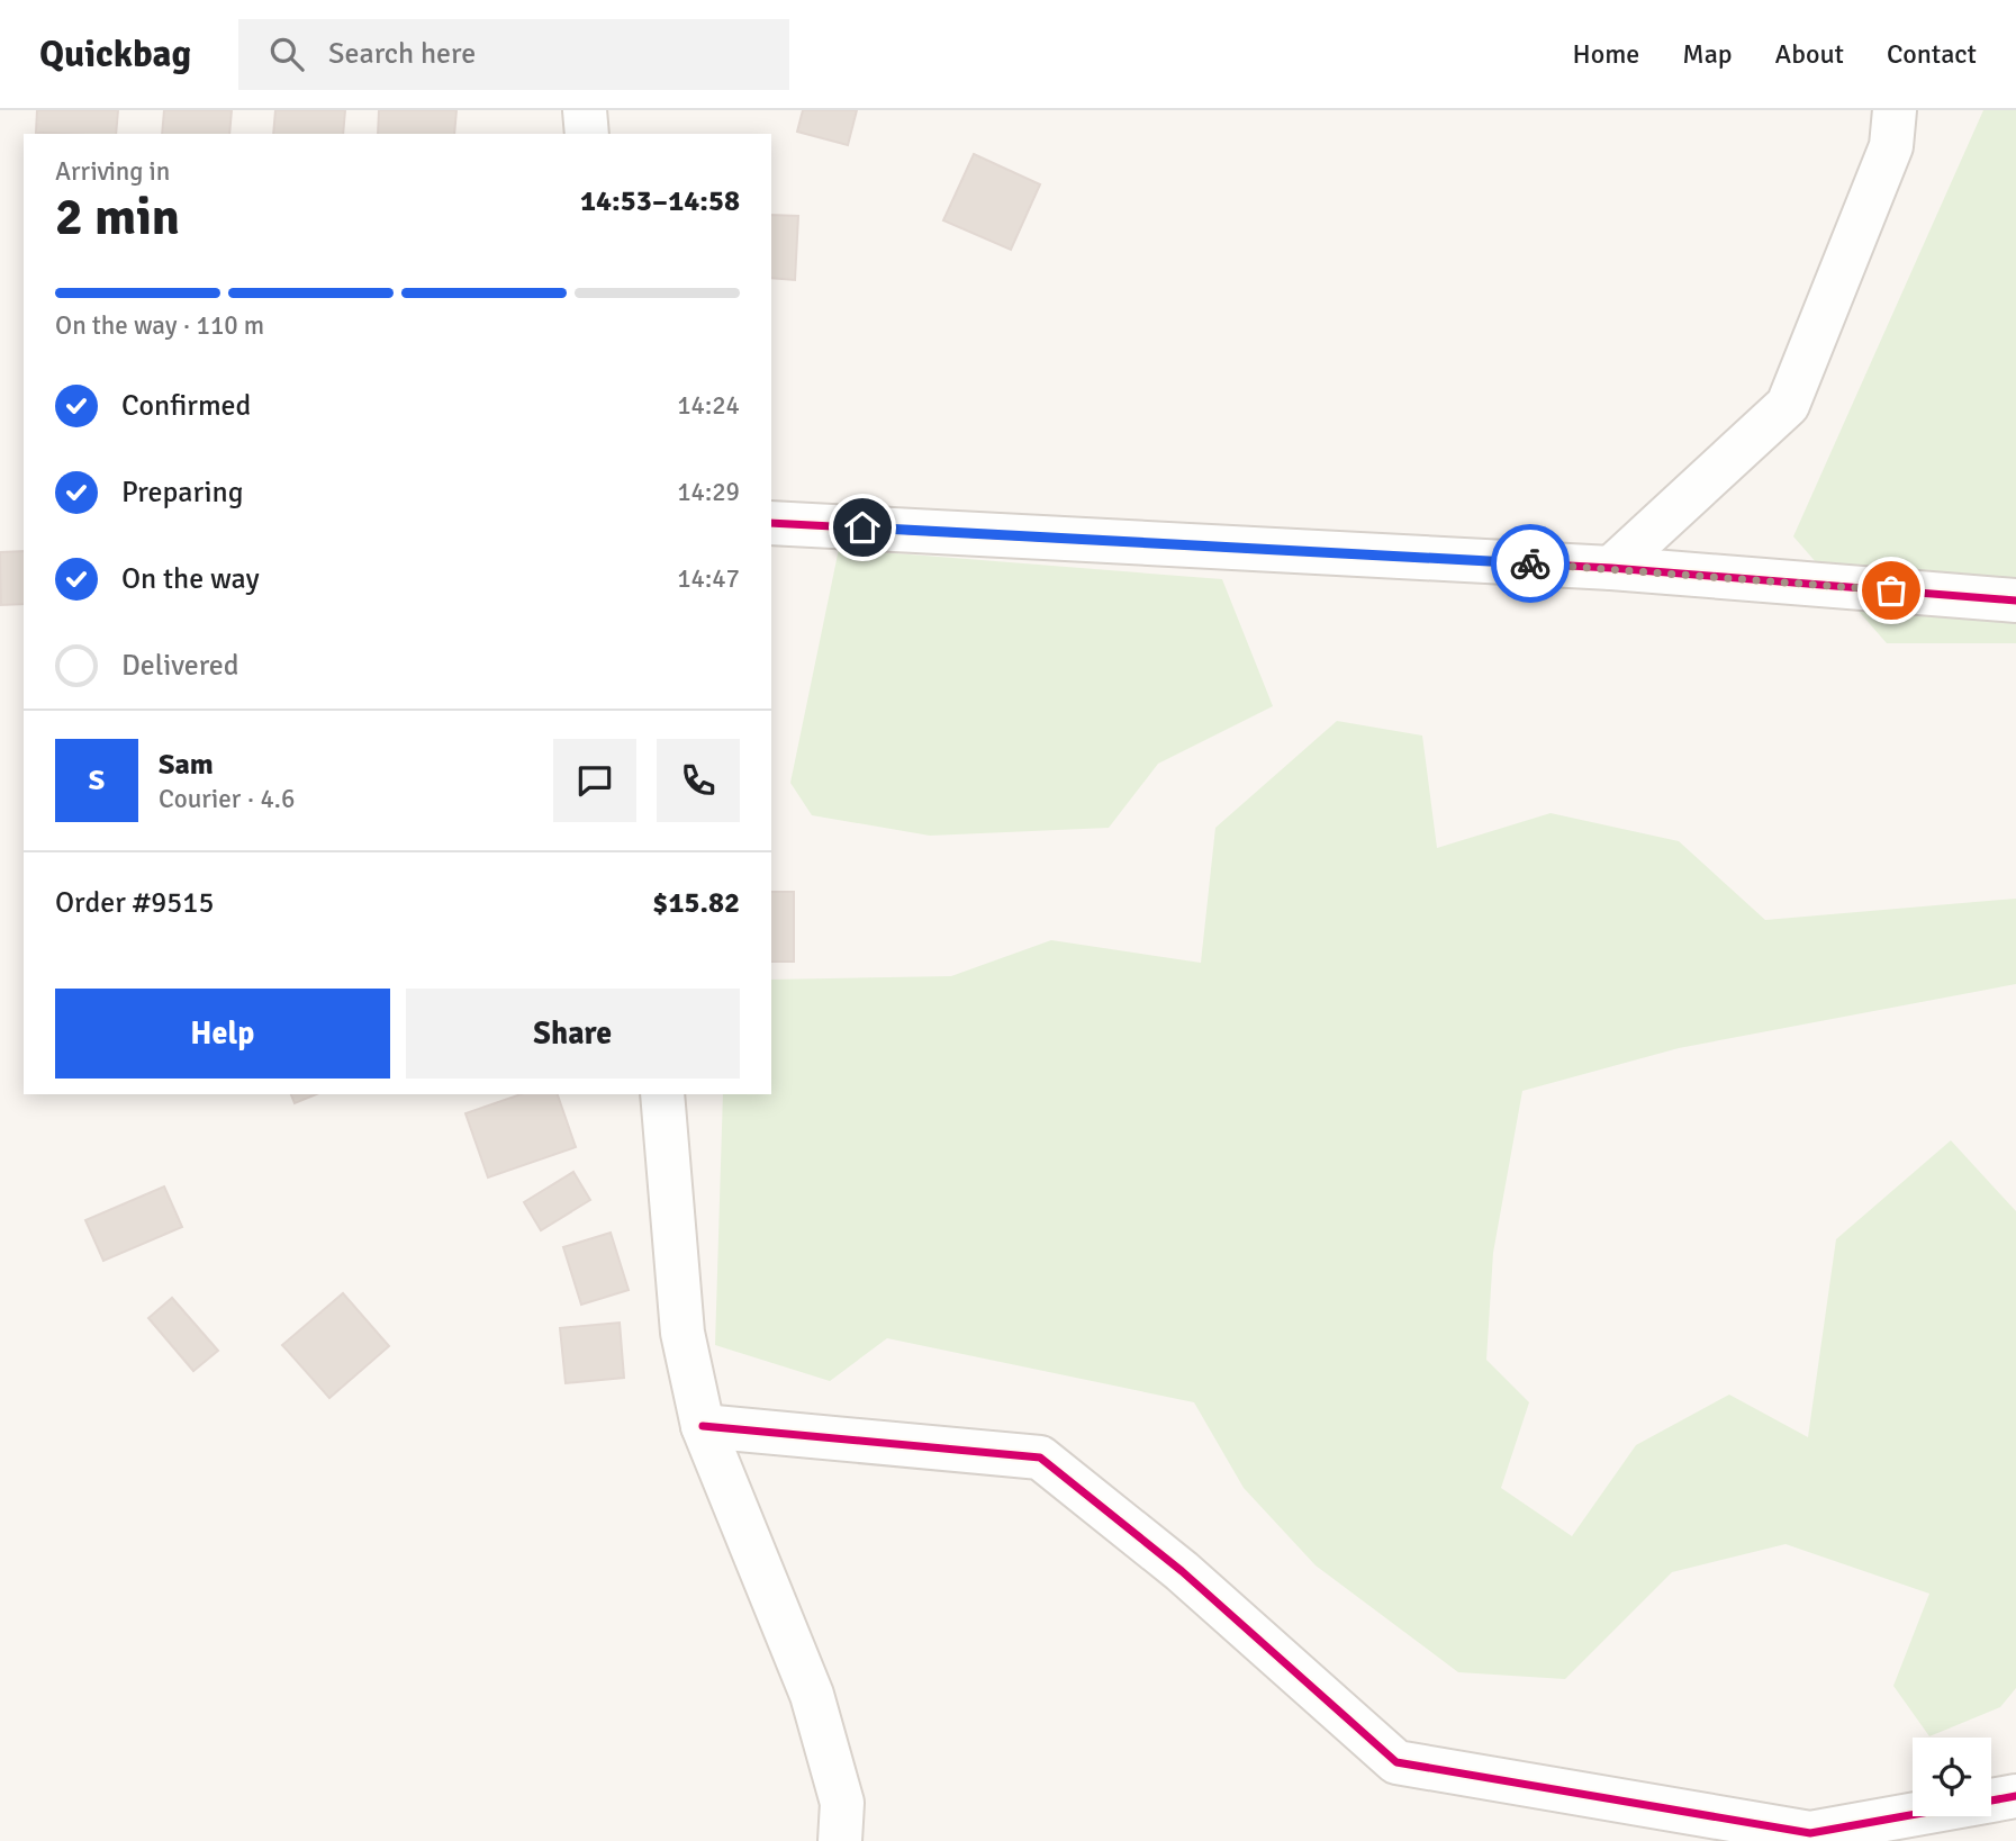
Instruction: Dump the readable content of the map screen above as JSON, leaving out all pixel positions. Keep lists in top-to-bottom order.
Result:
{
  "page": {
    "header": "Quickbag",
    "search": "Search here",
    "nav": [
      "Home",
      "Map",
      "About",
      "Contact"
    ],
    "heading": ["2 min", "Arriving in", "14:53–14:58"],
    "panel": [
      "Sam",
      "Courier · 4.6",
      "Order #9515",
      "$15.82"
    ],
    "bar": "On the way · 110 m",
    "list": [
      ["Confirmed", "14:24"],
      ["Preparing", "14:29"],
      ["On the way", "14:47"],
      "Delivered"
    ],
    "round": "S",
    "buttons": ["Help", "Share"]
  }
}
